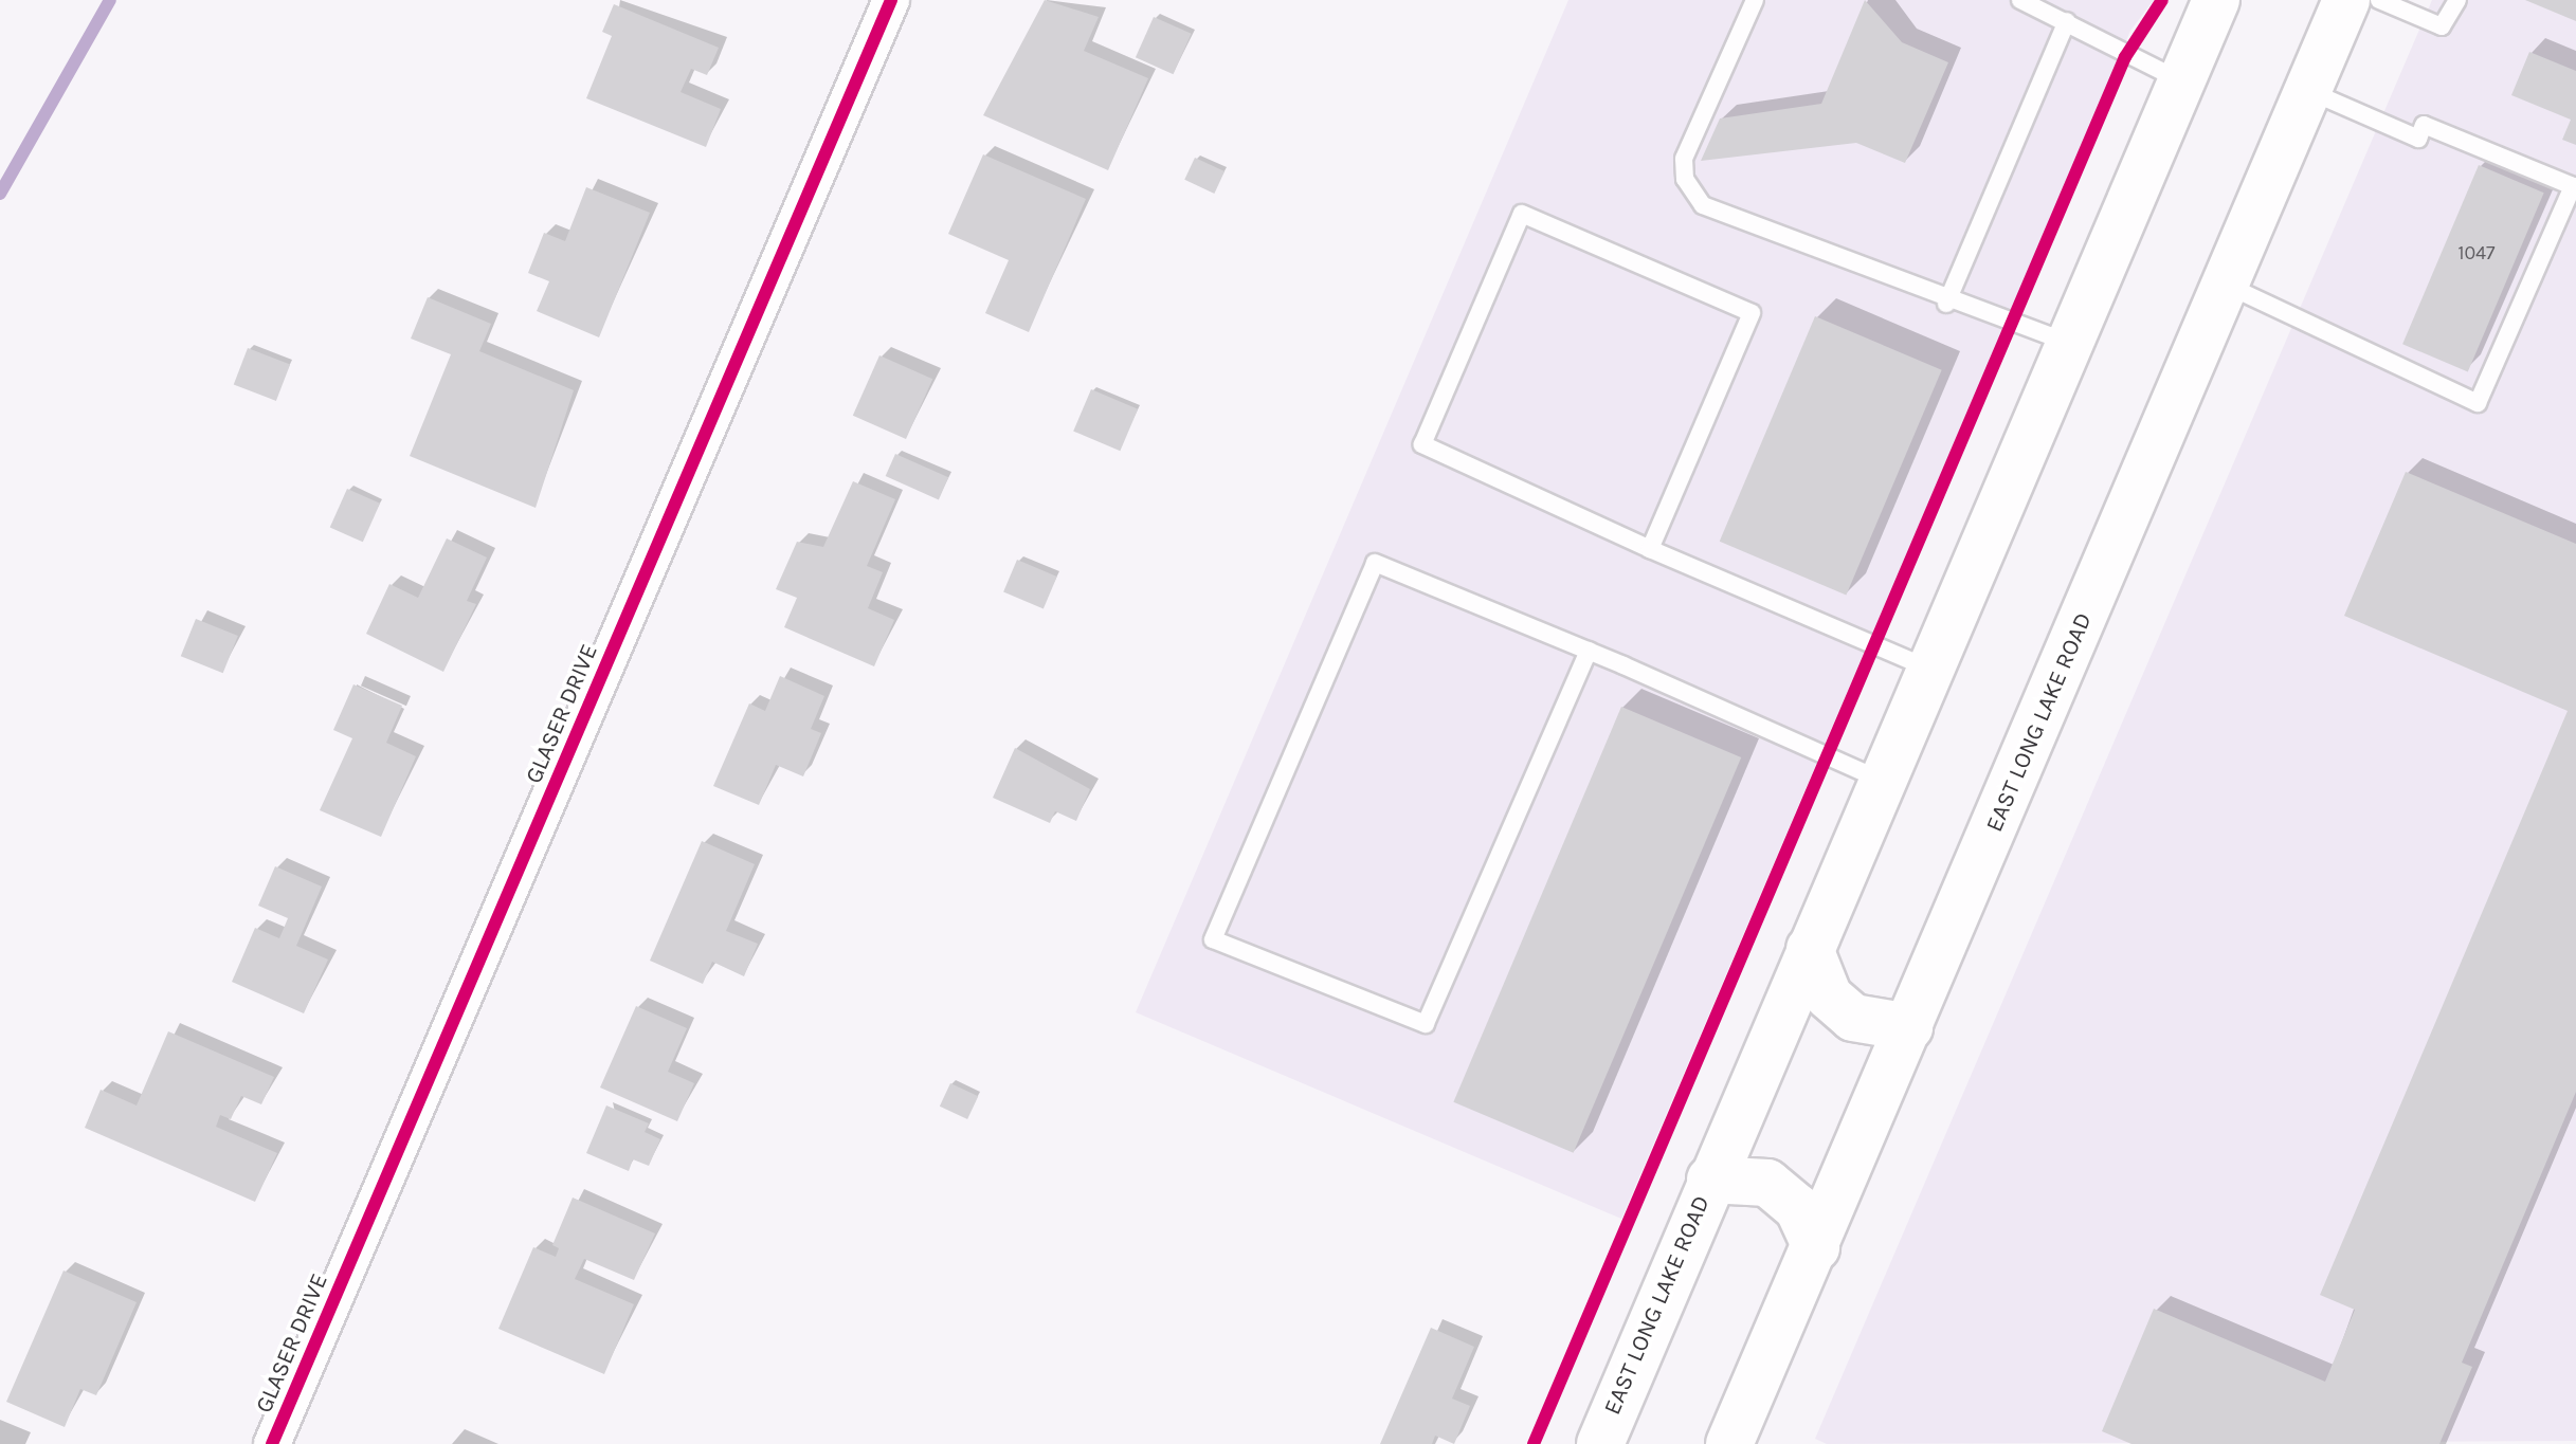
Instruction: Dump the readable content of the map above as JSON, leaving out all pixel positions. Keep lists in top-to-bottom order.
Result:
{
  "streets": {
    "main road": ["EAST LONG LAKE ROAD"],
    "street": ["GLASER DRIVE"]
  },
  "house_numbers": ["1047"]
}
